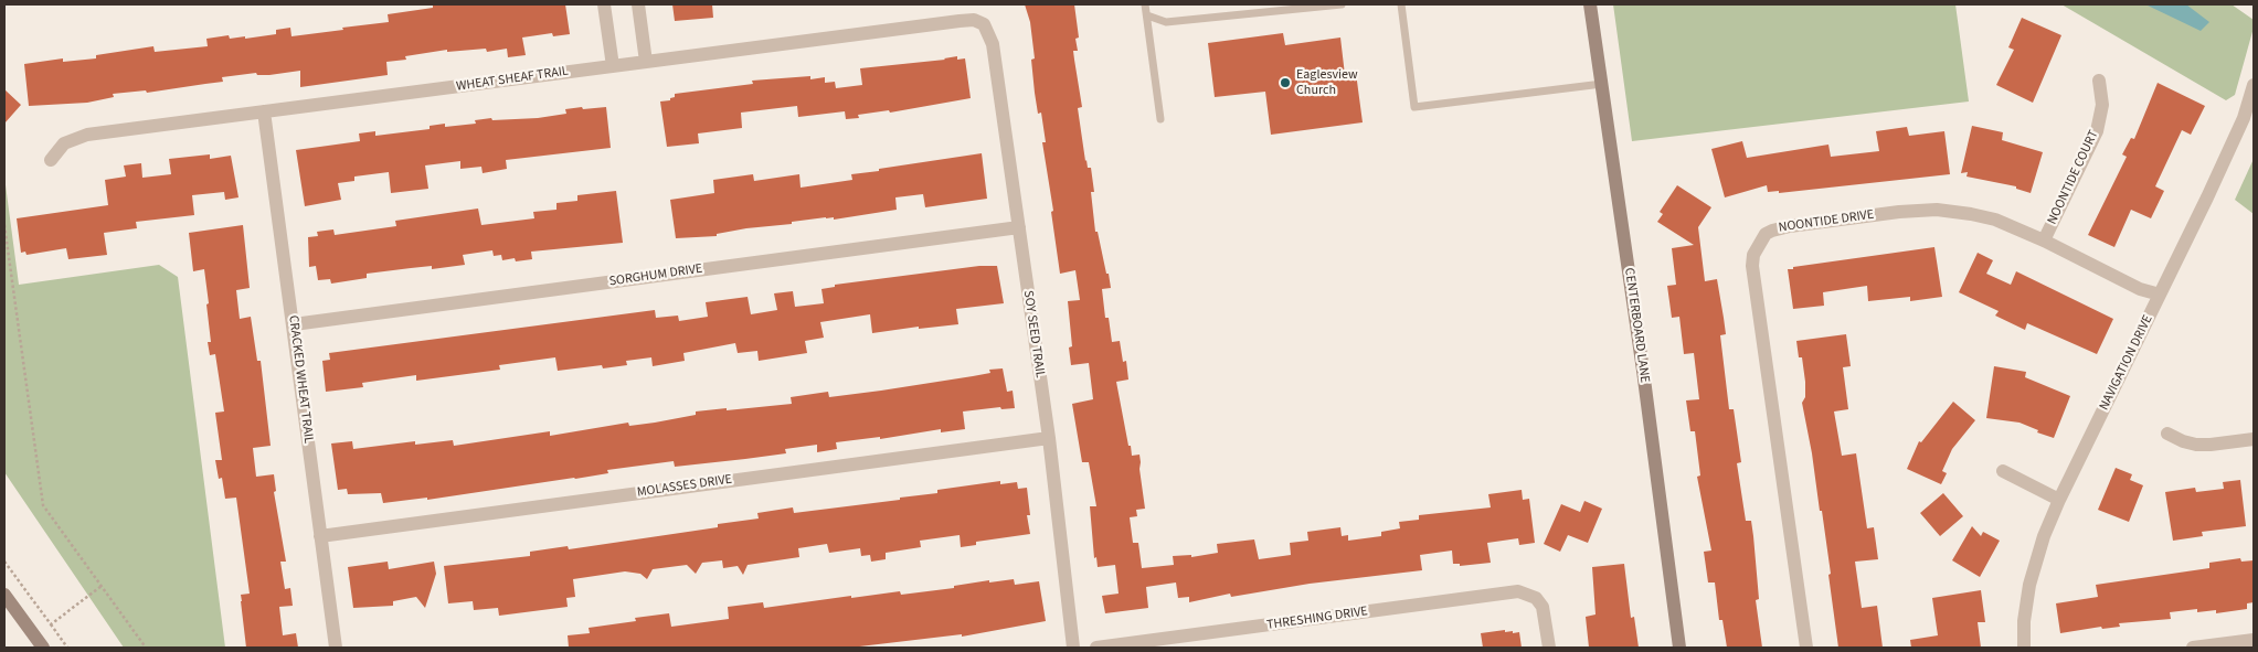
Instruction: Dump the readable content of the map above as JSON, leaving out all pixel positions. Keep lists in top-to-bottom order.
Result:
{
  "streets": {
    "street": [
      "WHEAT SHEAF TRAIL",
      "NOONTIDE COURT",
      "NOONTIDE DRIVE",
      "SORGHUM DRIVE",
      "CENTERBOARD LANE",
      "SOY SEED TRAIL",
      "NAVIGATION DRIVE",
      "CRACKED WHEAT TRAIL",
      "MOLASSES DRIVE",
      "THRESHING DRIVE"
    ]
  },
  "crossings": [
    ["WHEAT SHEAF TRAIL", "SOY SEED TRAIL"],
    ["WHEAT SHEAF TRAIL", "CRACKED WHEAT TRAIL"],
    ["NOONTIDE COURT", "NOONTIDE DRIVE"],
    ["NOONTIDE DRIVE", "NAVIGATION DRIVE"],
    ["SORGHUM DRIVE", "SOY SEED TRAIL"],
    ["SORGHUM DRIVE", "CRACKED WHEAT TRAIL"],
    ["SOY SEED TRAIL", "MOLASSES DRIVE"],
    ["CRACKED WHEAT TRAIL", "MOLASSES DRIVE"]
  ],
  "places": ["Eaglesview Church"]
}
